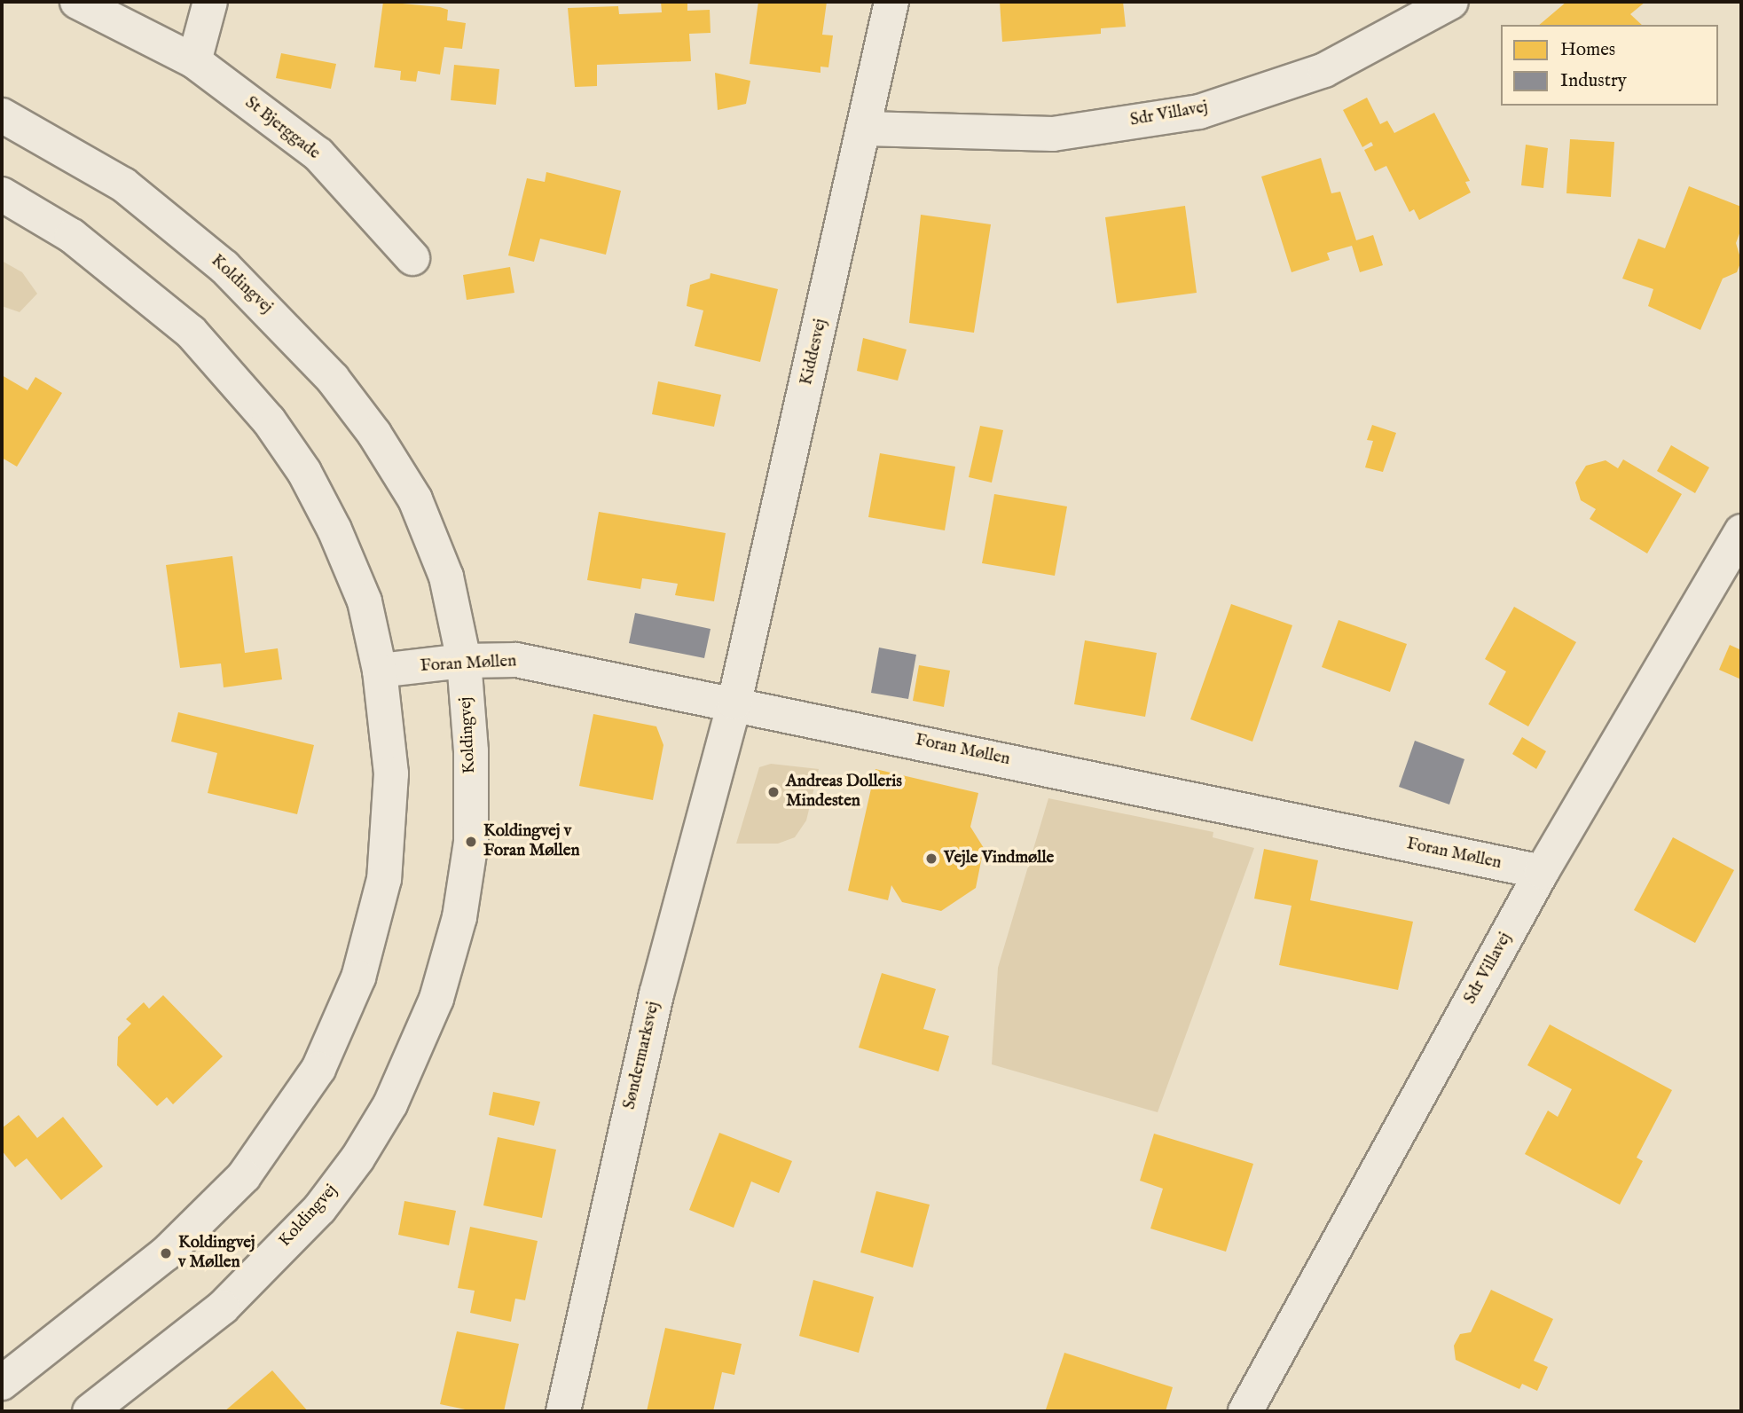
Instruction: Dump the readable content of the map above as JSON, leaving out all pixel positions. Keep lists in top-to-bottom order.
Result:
{
  "streets": {
    "street": [
      "Sdr Villavej",
      "St Bjerggade",
      "Koldingvej",
      "Kiddesvej",
      "Foran Møllen",
      "Søndermarksvej"
    ]
  },
  "crossings": [
    ["Sdr Villavej", "Kiddesvej"],
    ["Sdr Villavej", "Foran Møllen"],
    ["Koldingvej", "Foran Møllen"],
    ["Kiddesvej", "Foran Møllen"],
    ["Kiddesvej", "Søndermarksvej"],
    ["Foran Møllen", "Søndermarksvej"]
  ],
  "places": [
    "Andreas Dolleris Mindesten",
    "Koldingvej v Foran Møllen",
    "Vejle Vindmølle",
    "Koldingvej v Møllen"
  ],
  "legend": ["Homes", "Industry"]
}
